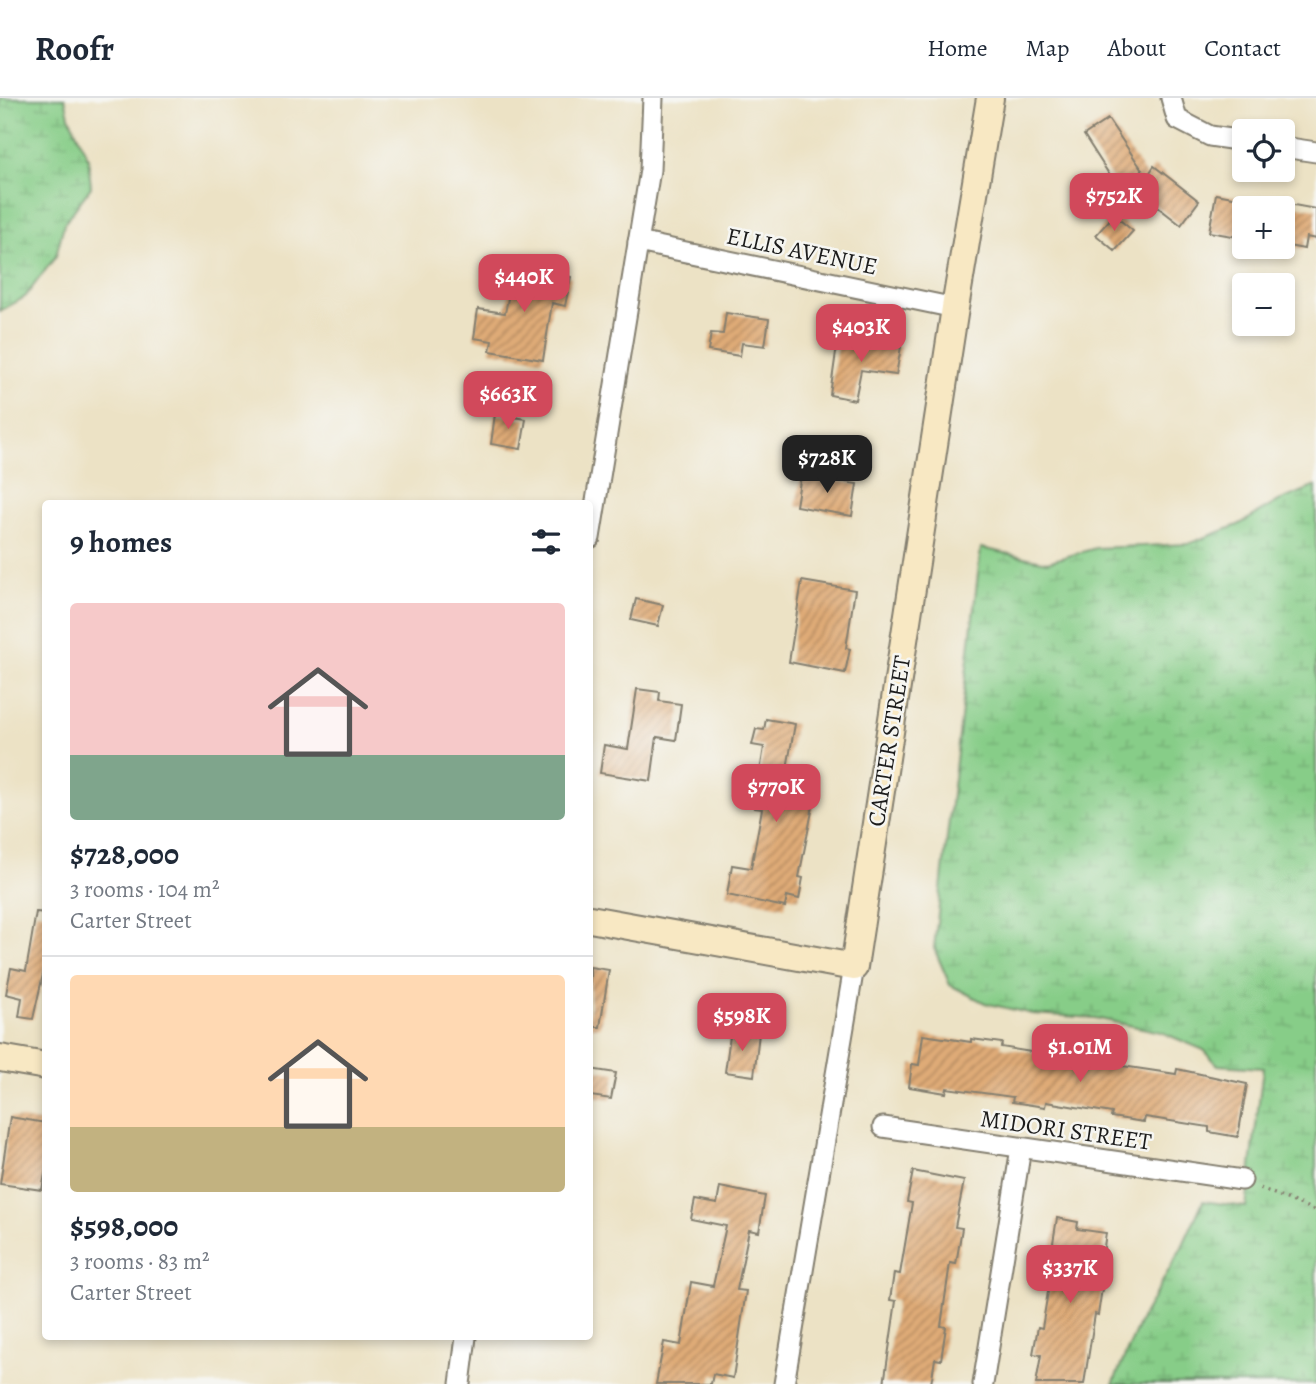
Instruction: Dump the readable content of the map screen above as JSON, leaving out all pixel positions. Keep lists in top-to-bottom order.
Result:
{
  "streets": {
    "street": ["ELLIS AVENUE", "CARTER STREET", "MIDORI STREET"]
  },
  "crossings": [
    ["ELLIS AVENUE", "CARTER STREET"]
  ],
  "page": {
    "header": "Roofr",
    "nav": [
      "Home",
      "Map",
      "About",
      "Contact"
    ],
    "map_buttons": ["+", "−"],
    "price": [
      "$752K",
      "$440K",
      "$403K",
      "$663K",
      "$728K",
      "$770K",
      "$598K",
      "$1.01M",
      "$337K"
    ],
    "heading": "9 homes",
    "list": [
      {
        "name": "$728,000",
        "note": "3 rooms · 104 m² · Carter Street"
      },
      {
        "name": "$598,000",
        "note": "3 rooms · 83 m² · Carter Street"
      }
    ]
  }
}
